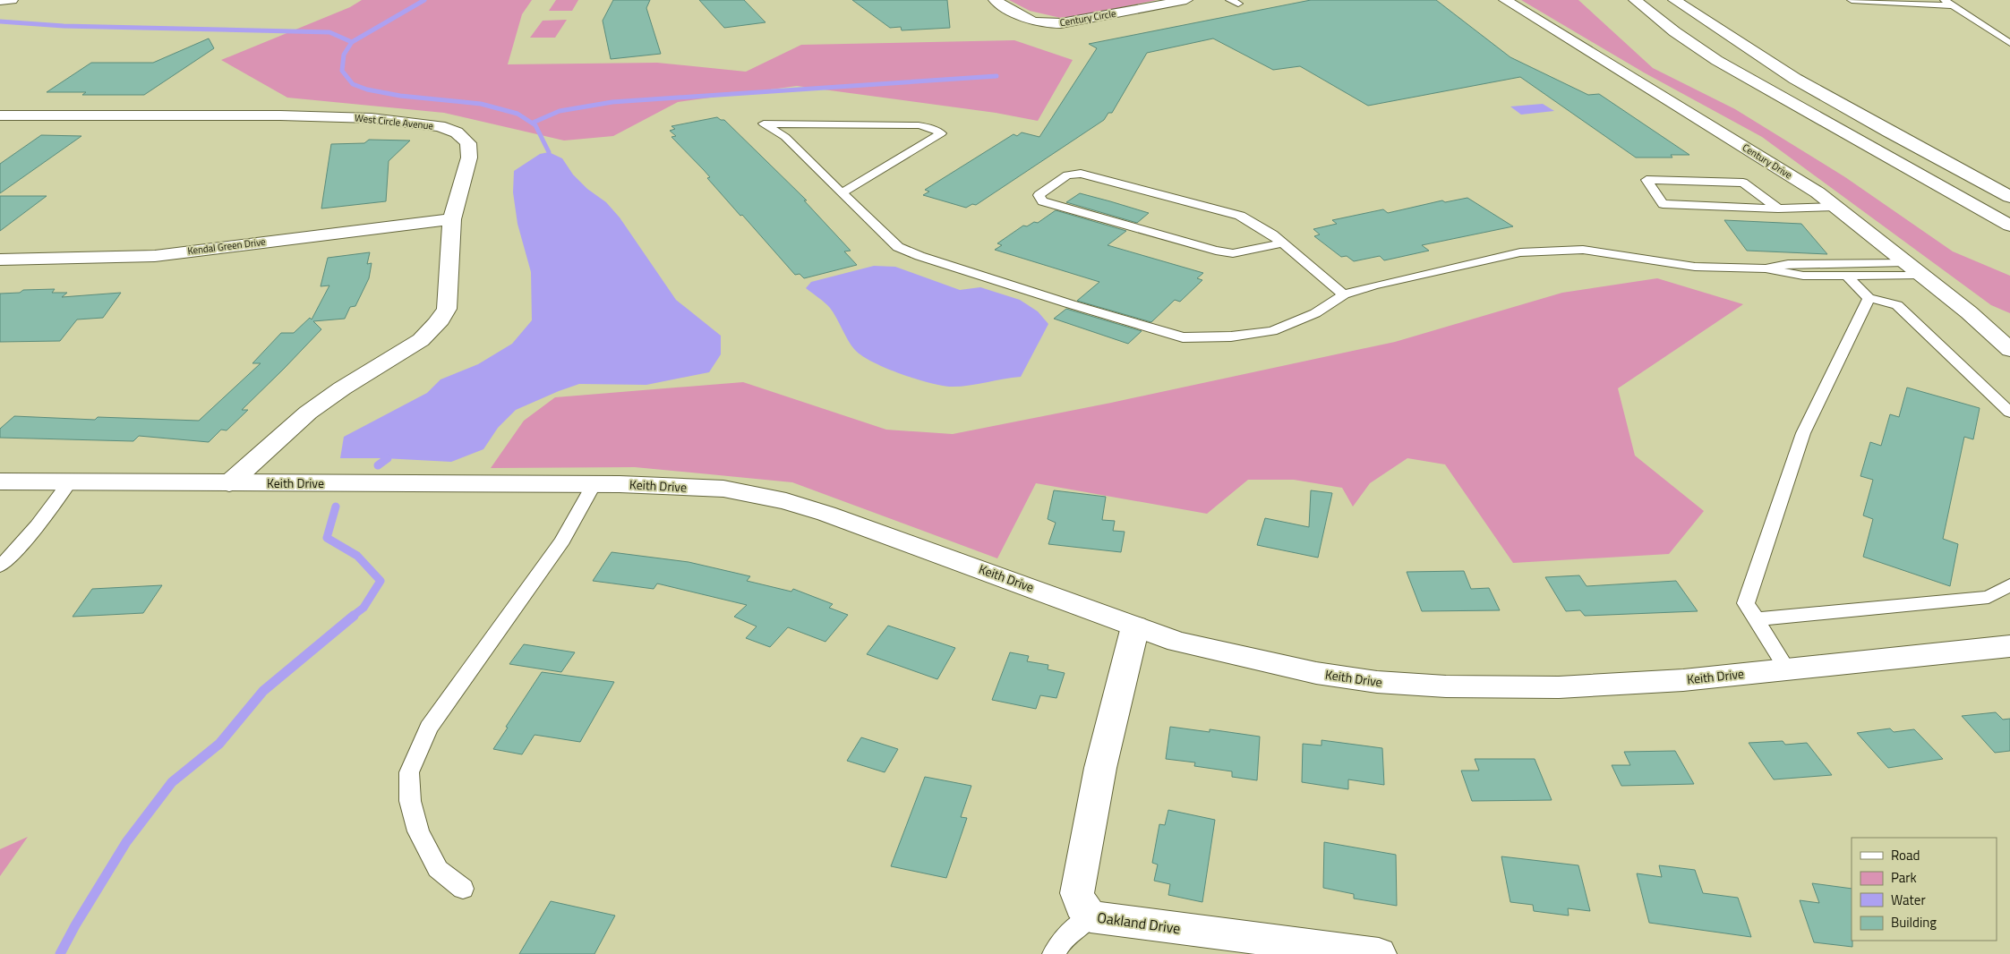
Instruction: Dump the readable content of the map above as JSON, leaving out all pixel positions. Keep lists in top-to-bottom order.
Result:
{
  "streets": {
    "main road": [
      "Century Circle",
      "West Circle Avenue",
      "Century Drive",
      "Kendal Green Drive",
      "Keith Drive",
      "Oakland Drive"
    ]
  },
  "crossings": [
    ["West Circle Avenue", "Kendal Green Drive"],
    ["West Circle Avenue", "Keith Drive"],
    ["Keith Drive", "Oakland Drive"]
  ],
  "legend": [
    "Road",
    "Park",
    "Water",
    "Building"
  ]
}
